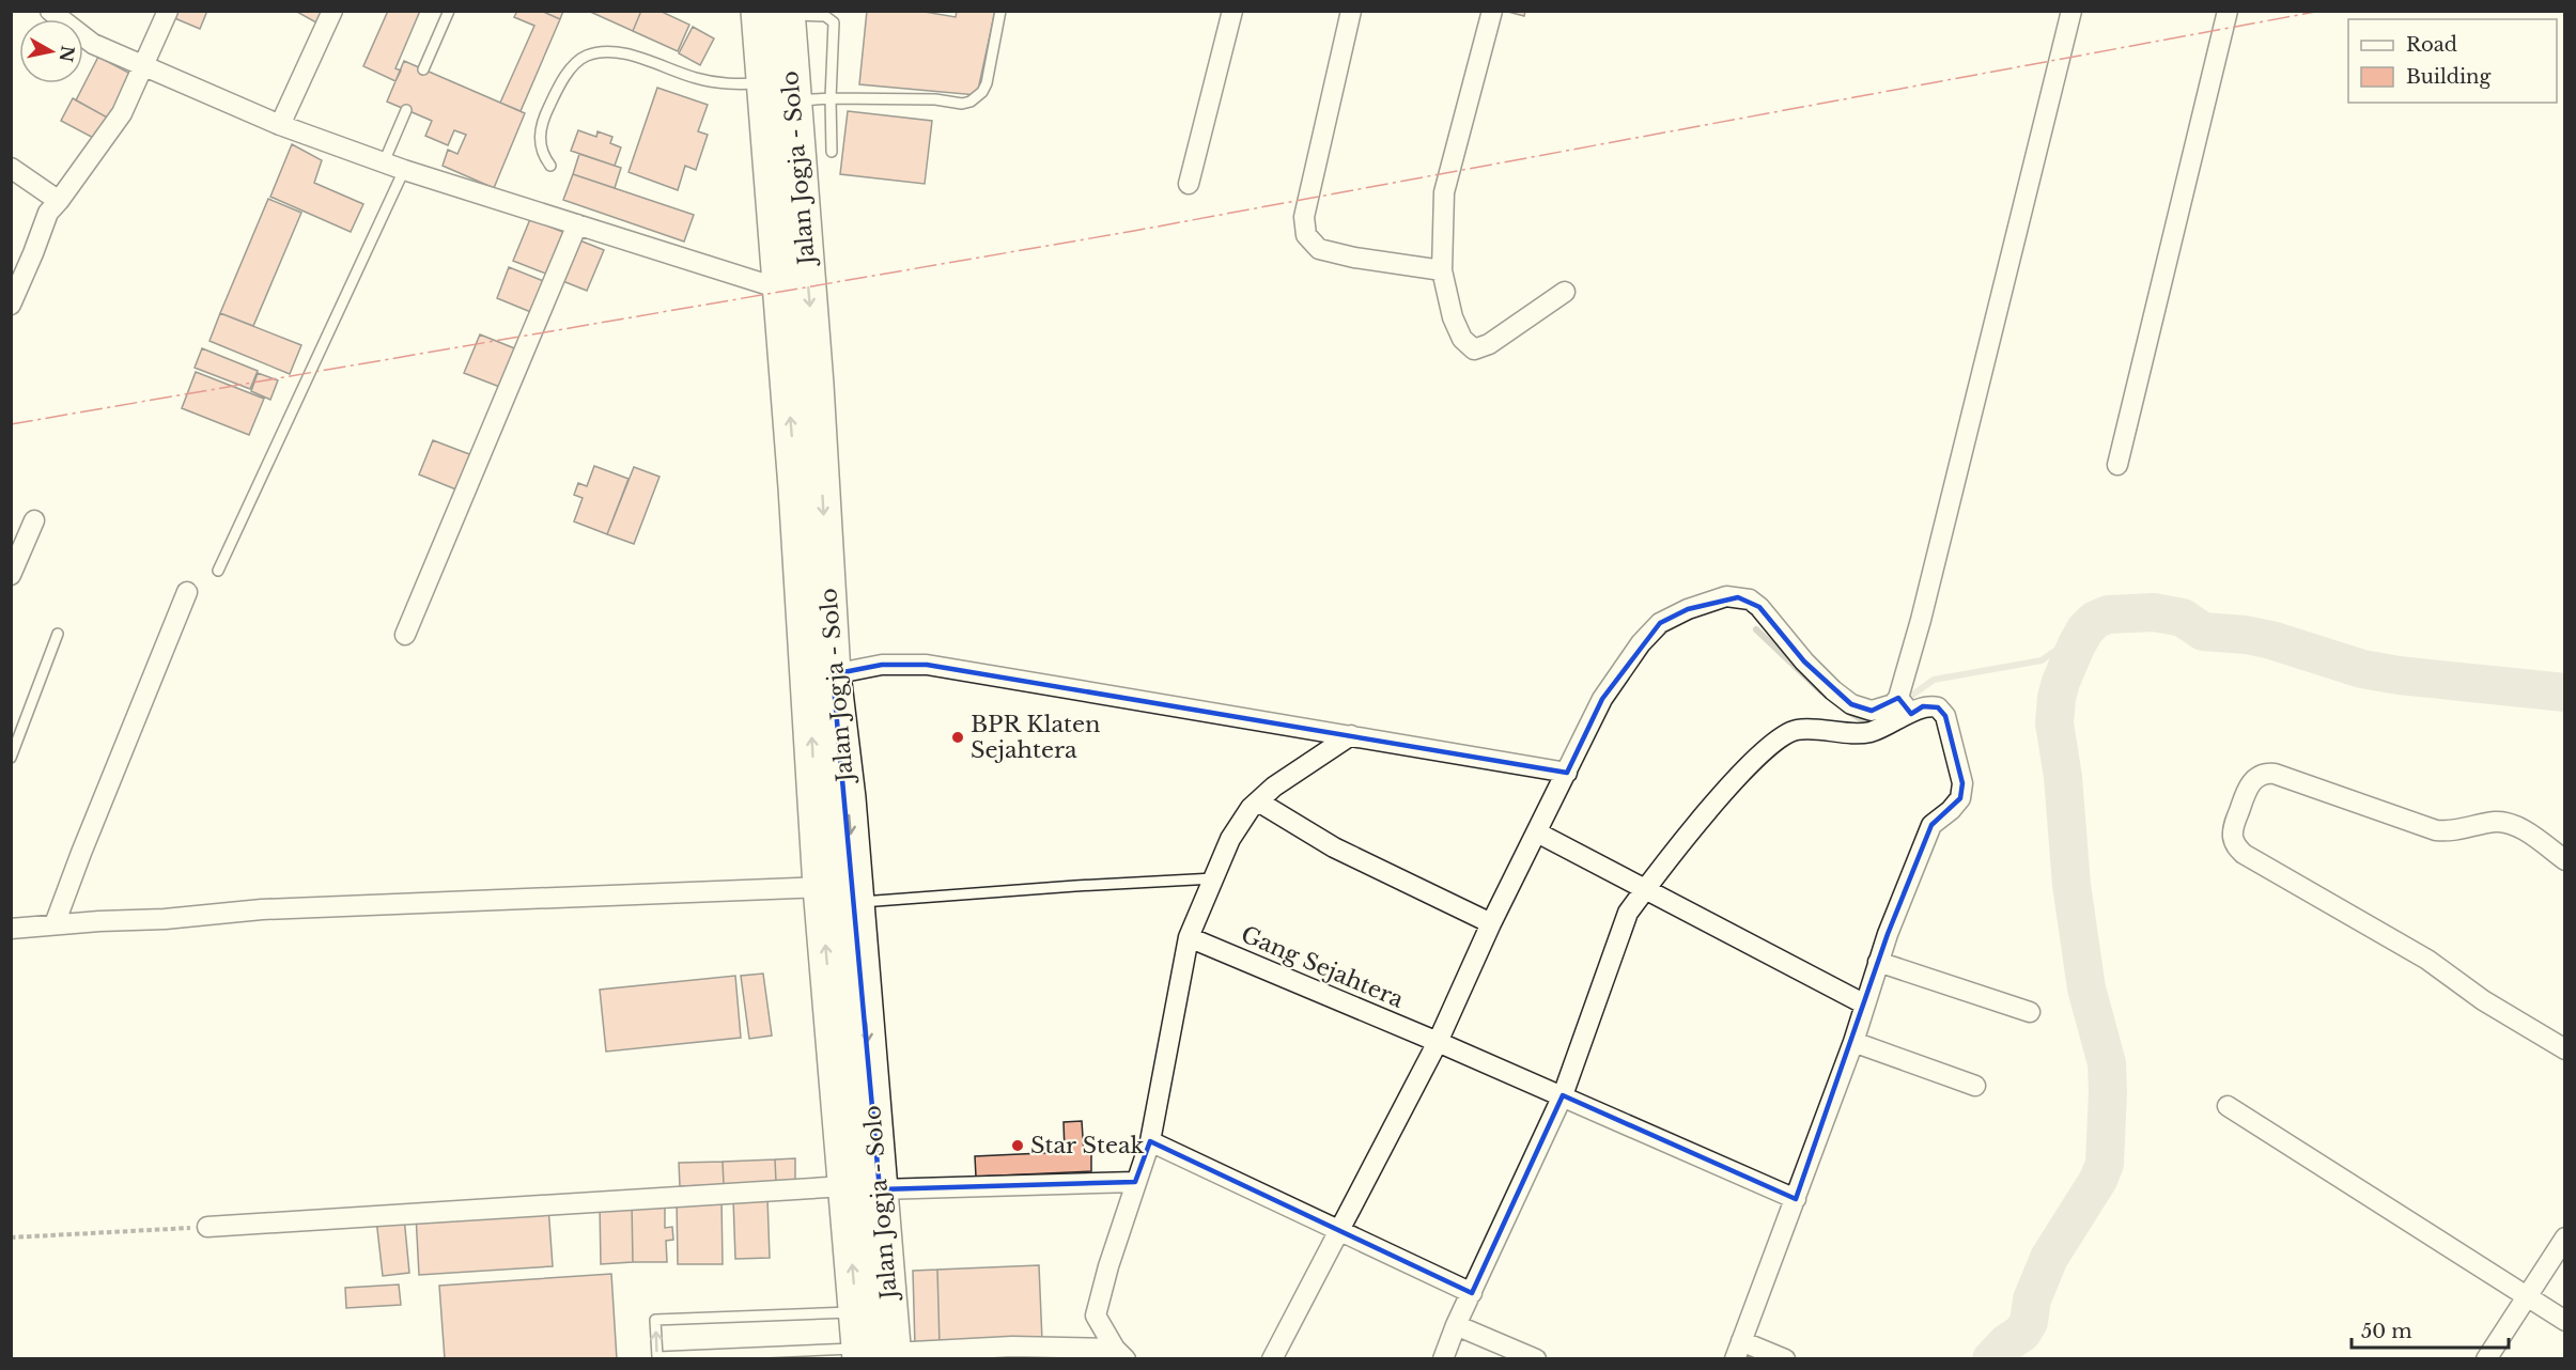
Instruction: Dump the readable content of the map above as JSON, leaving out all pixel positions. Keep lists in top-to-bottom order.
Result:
{
  "streets": {
    "highway": ["Jalan Jogja - Solo"],
    "street": ["Gang Sejahtera"]
  },
  "places": ["BPR Klaten Sejahtera", "Star Steak"],
  "legend": ["Road", "Building"],
  "scale_bar": "50 m",
  "north": "right"
}
